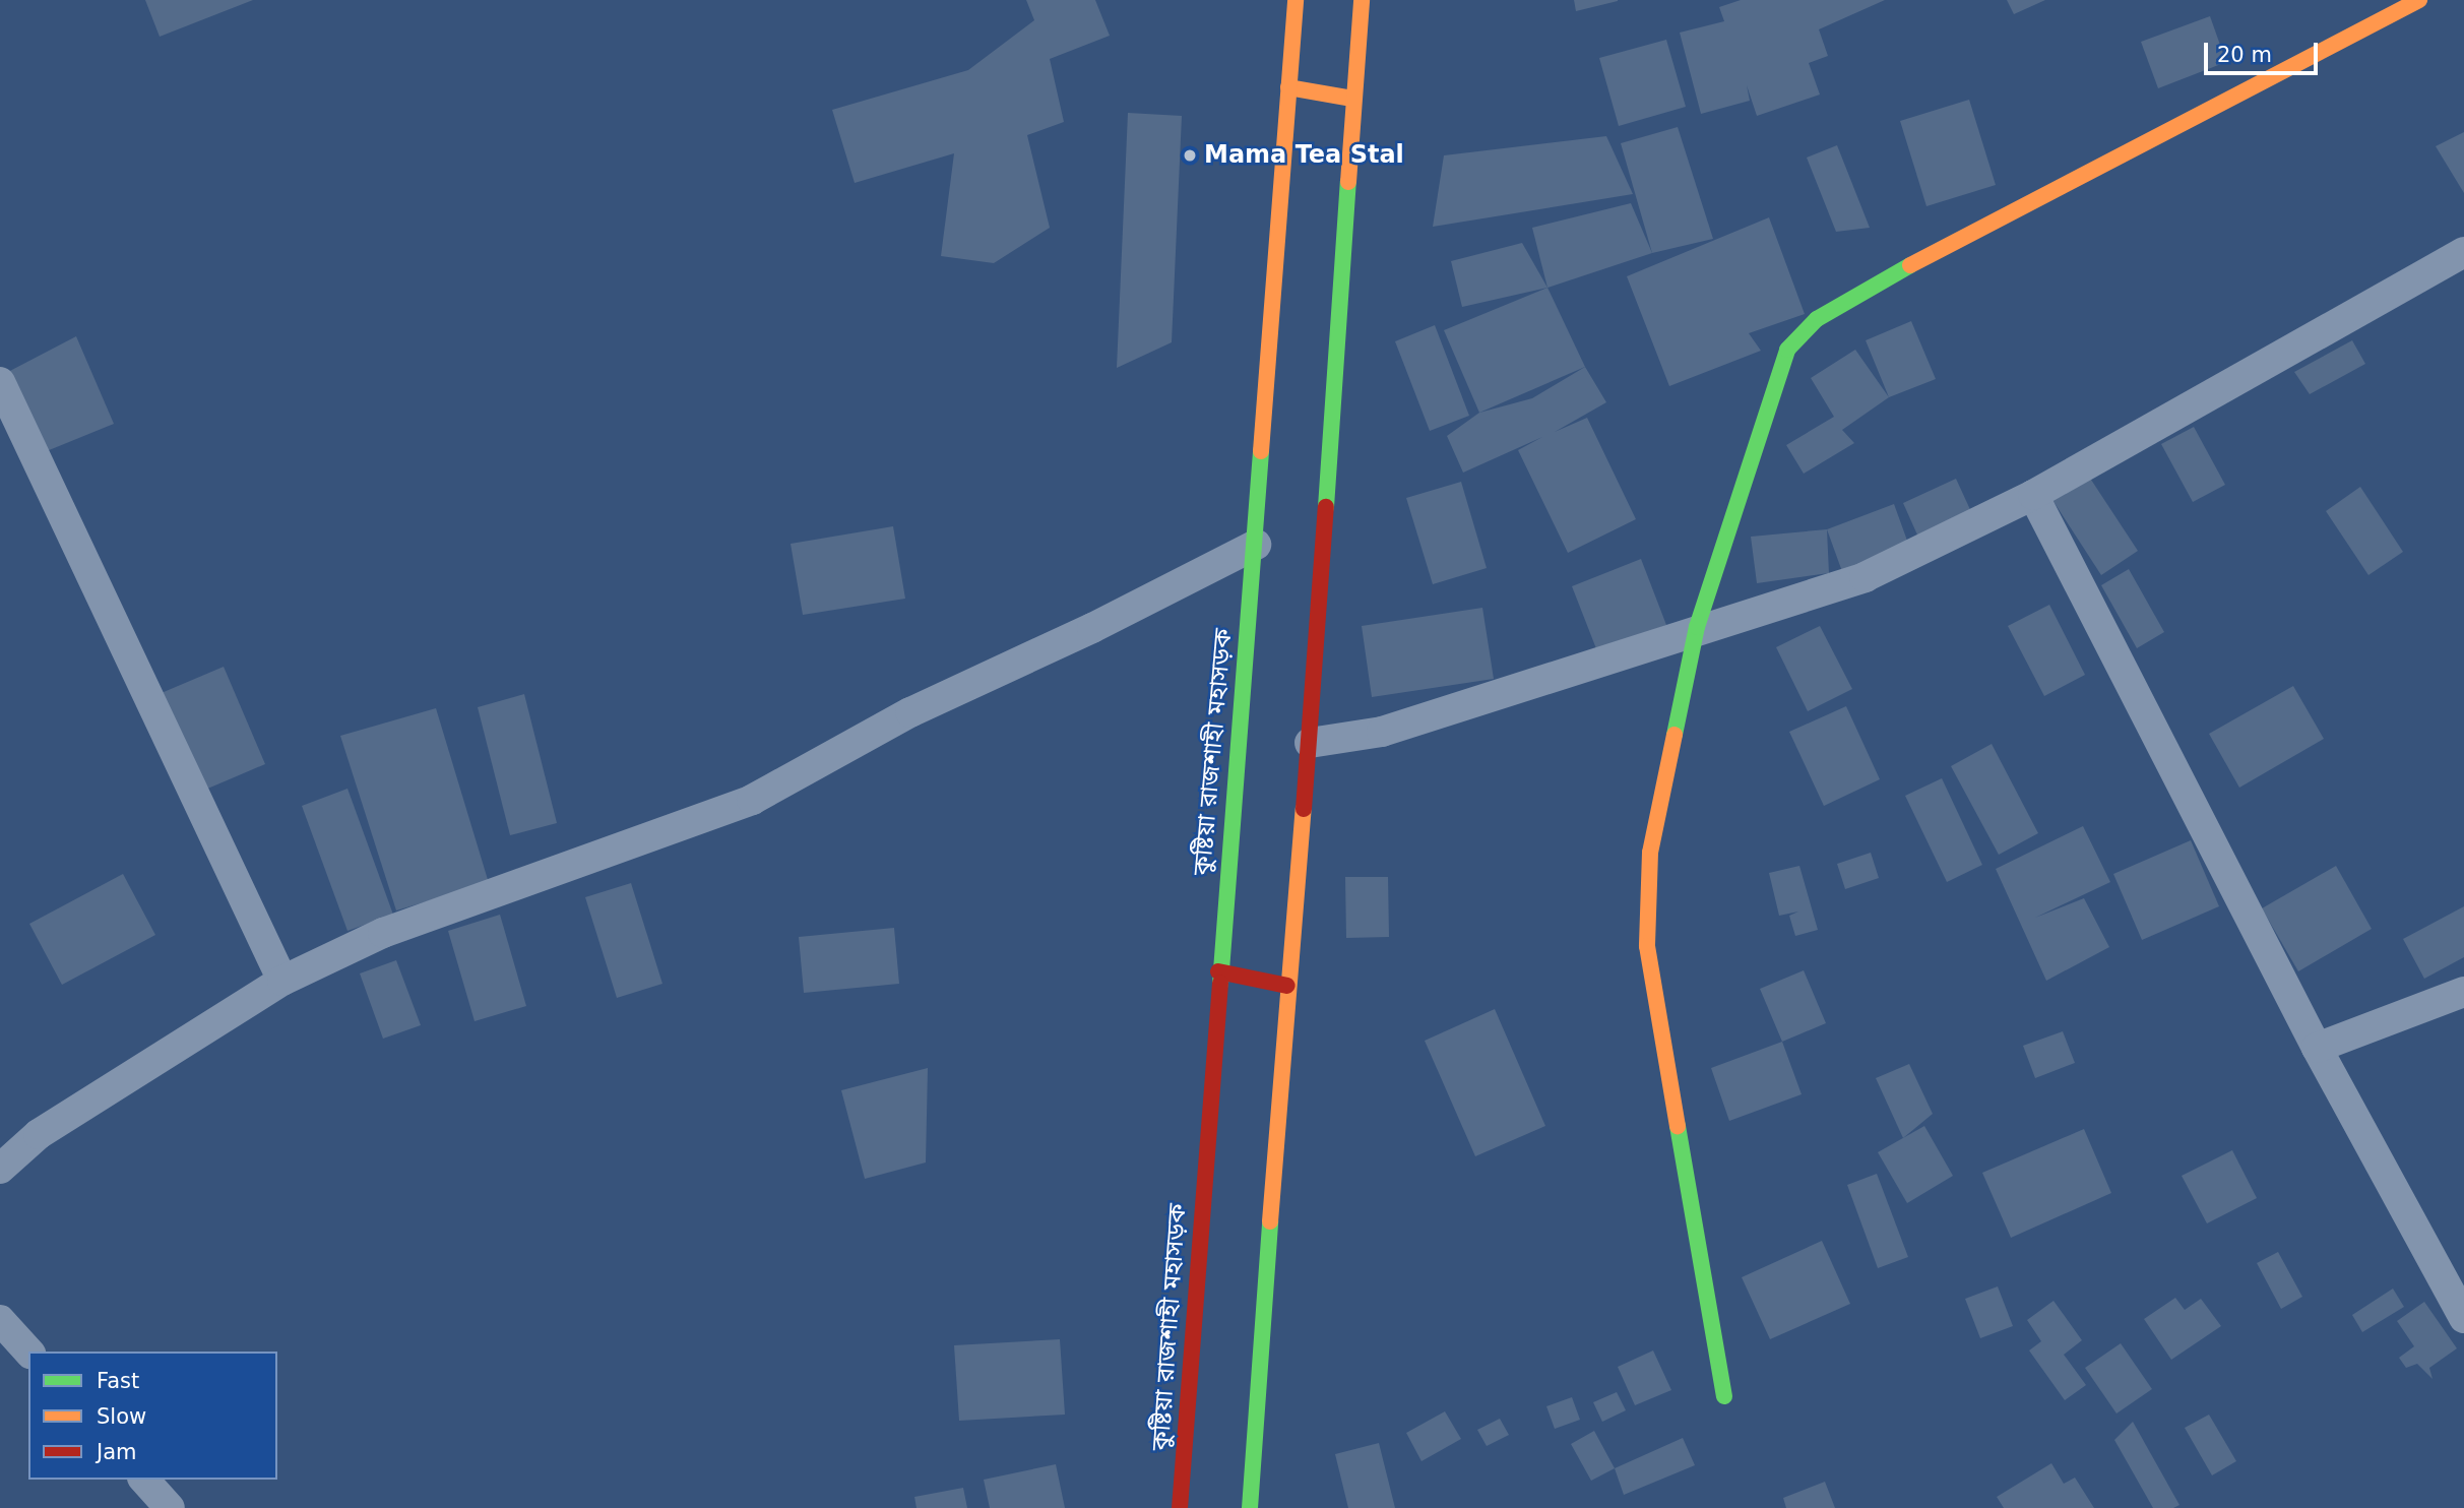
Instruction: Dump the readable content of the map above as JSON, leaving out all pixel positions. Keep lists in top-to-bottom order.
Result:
{
  "streets": {
    "main road": ["কুষ্টিয়া রাজশাহী মহাসড়ক"]
  },
  "places": ["Mama Tea Stal"],
  "legend": ["Fast", "Slow", "Jam"],
  "scale_bar": "20 m"
}
